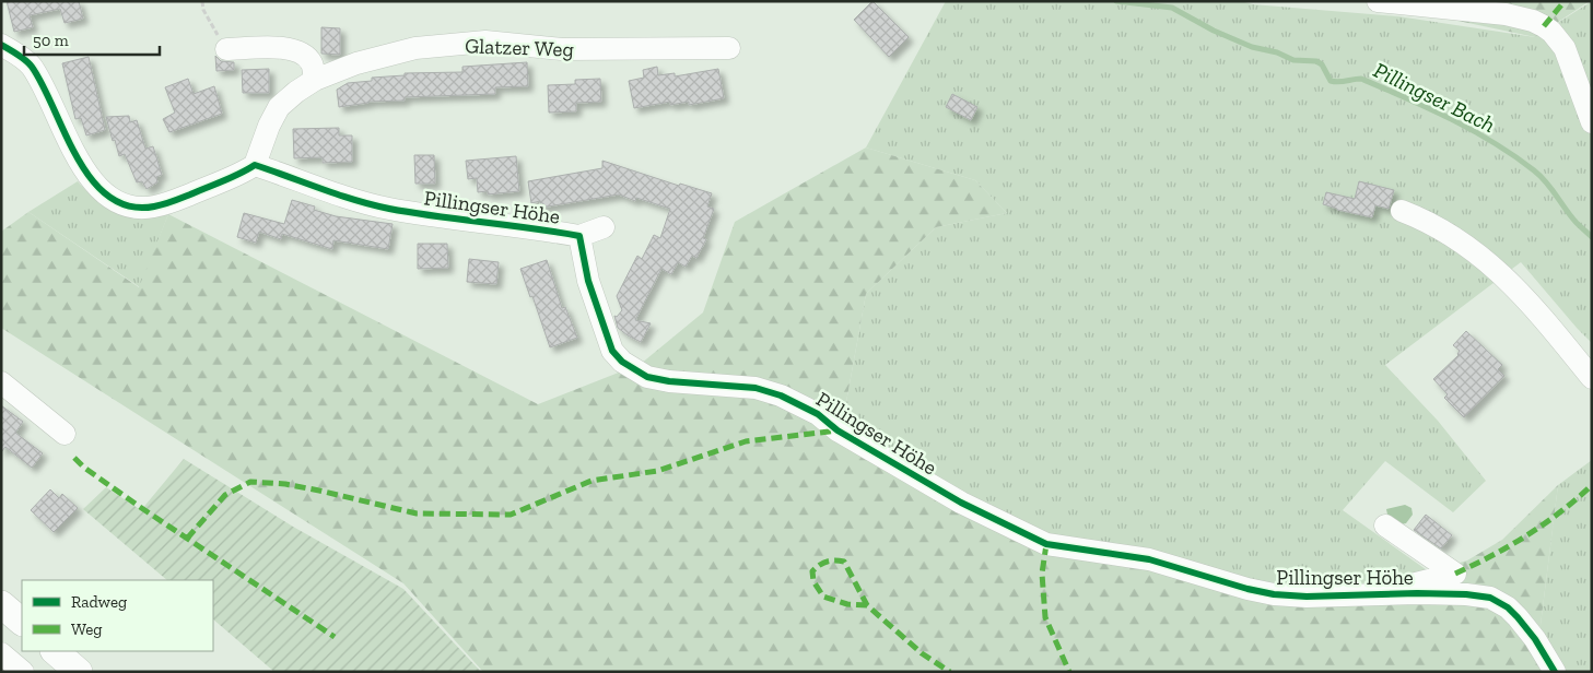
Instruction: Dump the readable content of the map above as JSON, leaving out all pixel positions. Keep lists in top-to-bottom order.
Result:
{
  "streets": {
    "street": ["Glatzer Weg", "Pillingser Höhe"]
  },
  "crossings": [
    ["Glatzer Weg", "Pillingser Höhe"]
  ],
  "water": ["Pillingser Bach"],
  "legend": ["Radweg", "Weg"],
  "scale_bar": "50 m"
}
